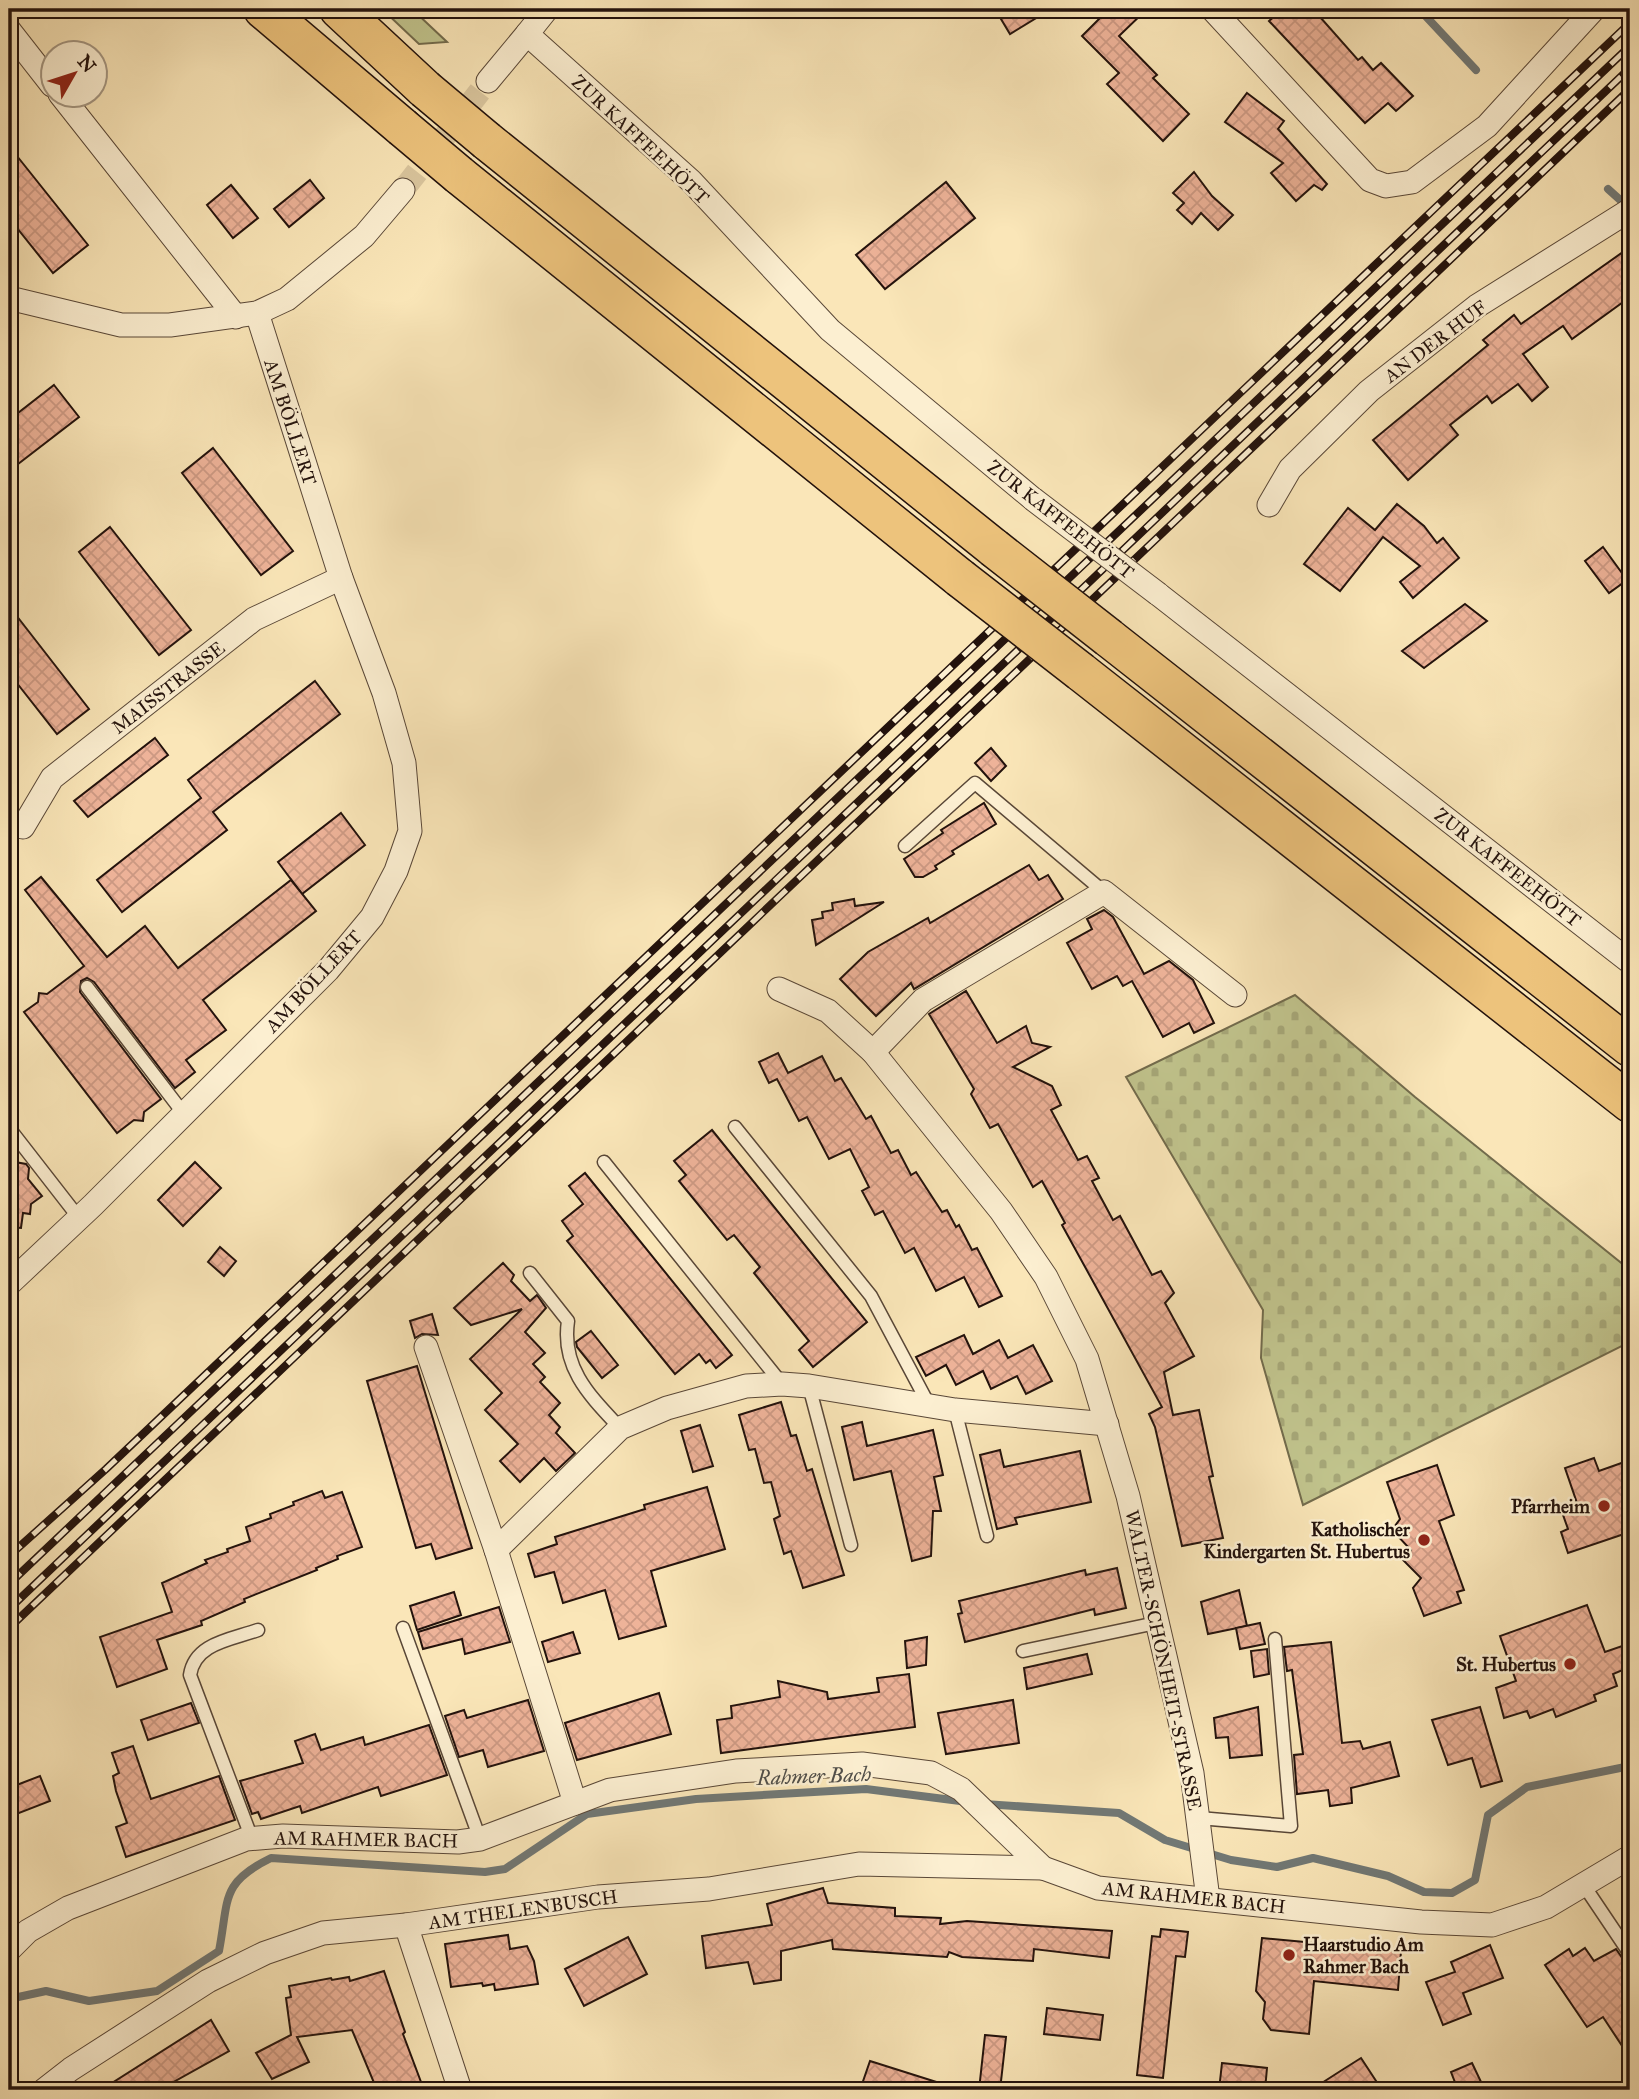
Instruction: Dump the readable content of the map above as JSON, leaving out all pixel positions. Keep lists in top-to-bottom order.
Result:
{
  "streets": {
    "street": [
      "ZUR KAFFEEHÖTT",
      "AN DER HUF",
      "AM BÖLLERT",
      "MAISSTRASSE",
      "WALTER-SCHÖNHEIT-STRASSE",
      "AM RAHMER BACH",
      "AM THELENBUSCH"
    ]
  },
  "crossings": [
    ["AM BÖLLERT", "MAISSTRASSE"],
    ["WALTER-SCHÖNHEIT-STRASSE", "AM RAHMER BACH"],
    ["AM RAHMER BACH", "AM THELENBUSCH"]
  ],
  "water": ["Rahmer Bach"],
  "places": [
    "Pfarrheim",
    "Katholischer Kindergarten St. Hubertus",
    "St. Hubertus",
    "Haarstudio Am Rahmer Bach"
  ],
  "north": "top right"
}
